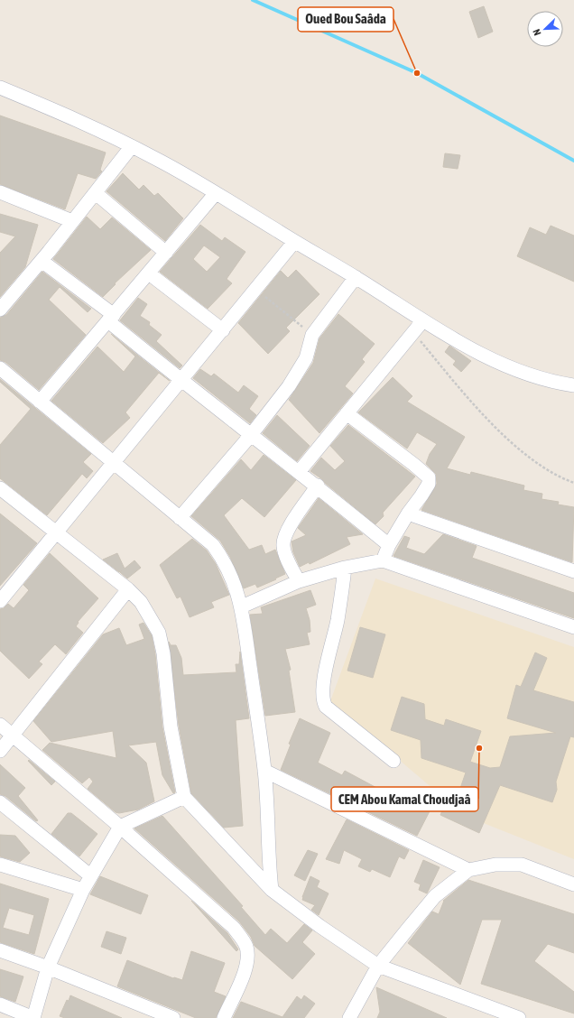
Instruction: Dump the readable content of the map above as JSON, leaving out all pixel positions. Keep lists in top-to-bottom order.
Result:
{
  "places": ["Oued Bou Saâda", "CEM Abou Kamal Choudjaâ"],
  "north": "bottom left"
}
